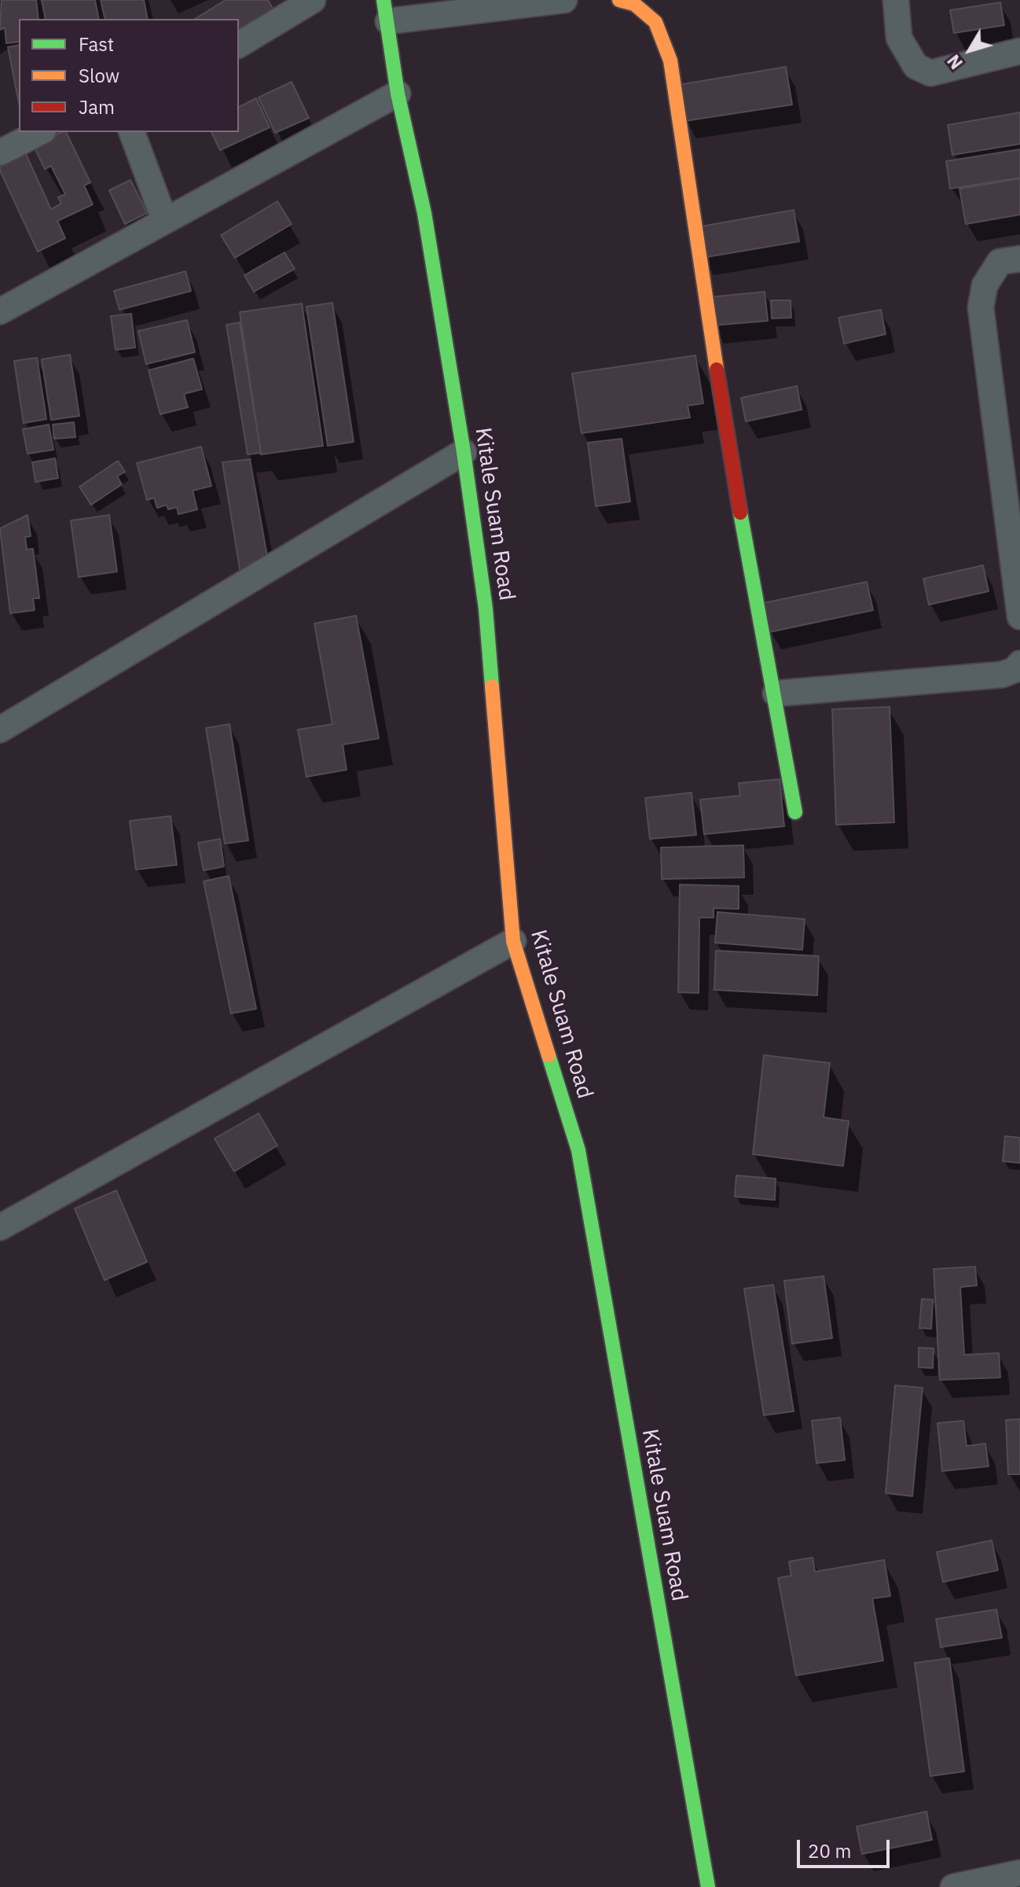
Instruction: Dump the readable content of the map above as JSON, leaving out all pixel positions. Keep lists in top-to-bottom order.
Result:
{
  "streets": {
    "main road": ["Kitale Suam Road"]
  },
  "legend": ["Fast", "Slow", "Jam"],
  "scale_bar": "20 m",
  "north": "bottom left"
}
